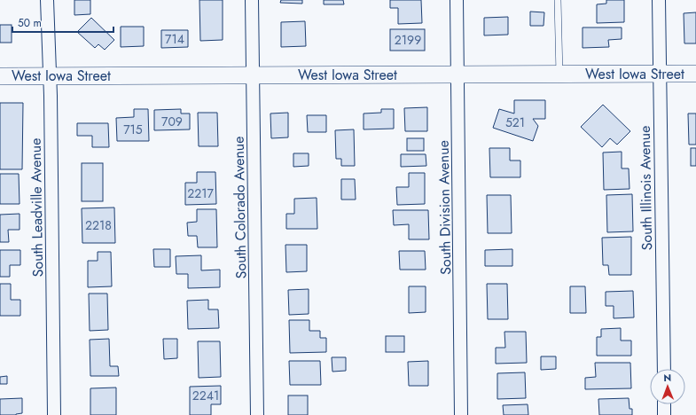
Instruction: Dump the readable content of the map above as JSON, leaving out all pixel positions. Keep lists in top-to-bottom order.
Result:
{
  "streets": {
    "street": [
      "West Iowa Street",
      "South Illinois Avenue",
      "South Leadville Avenue",
      "South Colorado Avenue",
      "South Division Avenue"
    ]
  },
  "crossings": [
    ["West Iowa Street", "South Illinois Avenue"],
    ["West Iowa Street", "South Leadville Avenue"],
    ["West Iowa Street", "South Colorado Avenue"],
    ["West Iowa Street", "South Division Avenue"]
  ],
  "house_numbers": [
    "714",
    "2199",
    "709",
    "521",
    "715",
    "2217",
    "2218",
    "2241"
  ],
  "scale_bar": "50 m",
  "north": "top"
}
